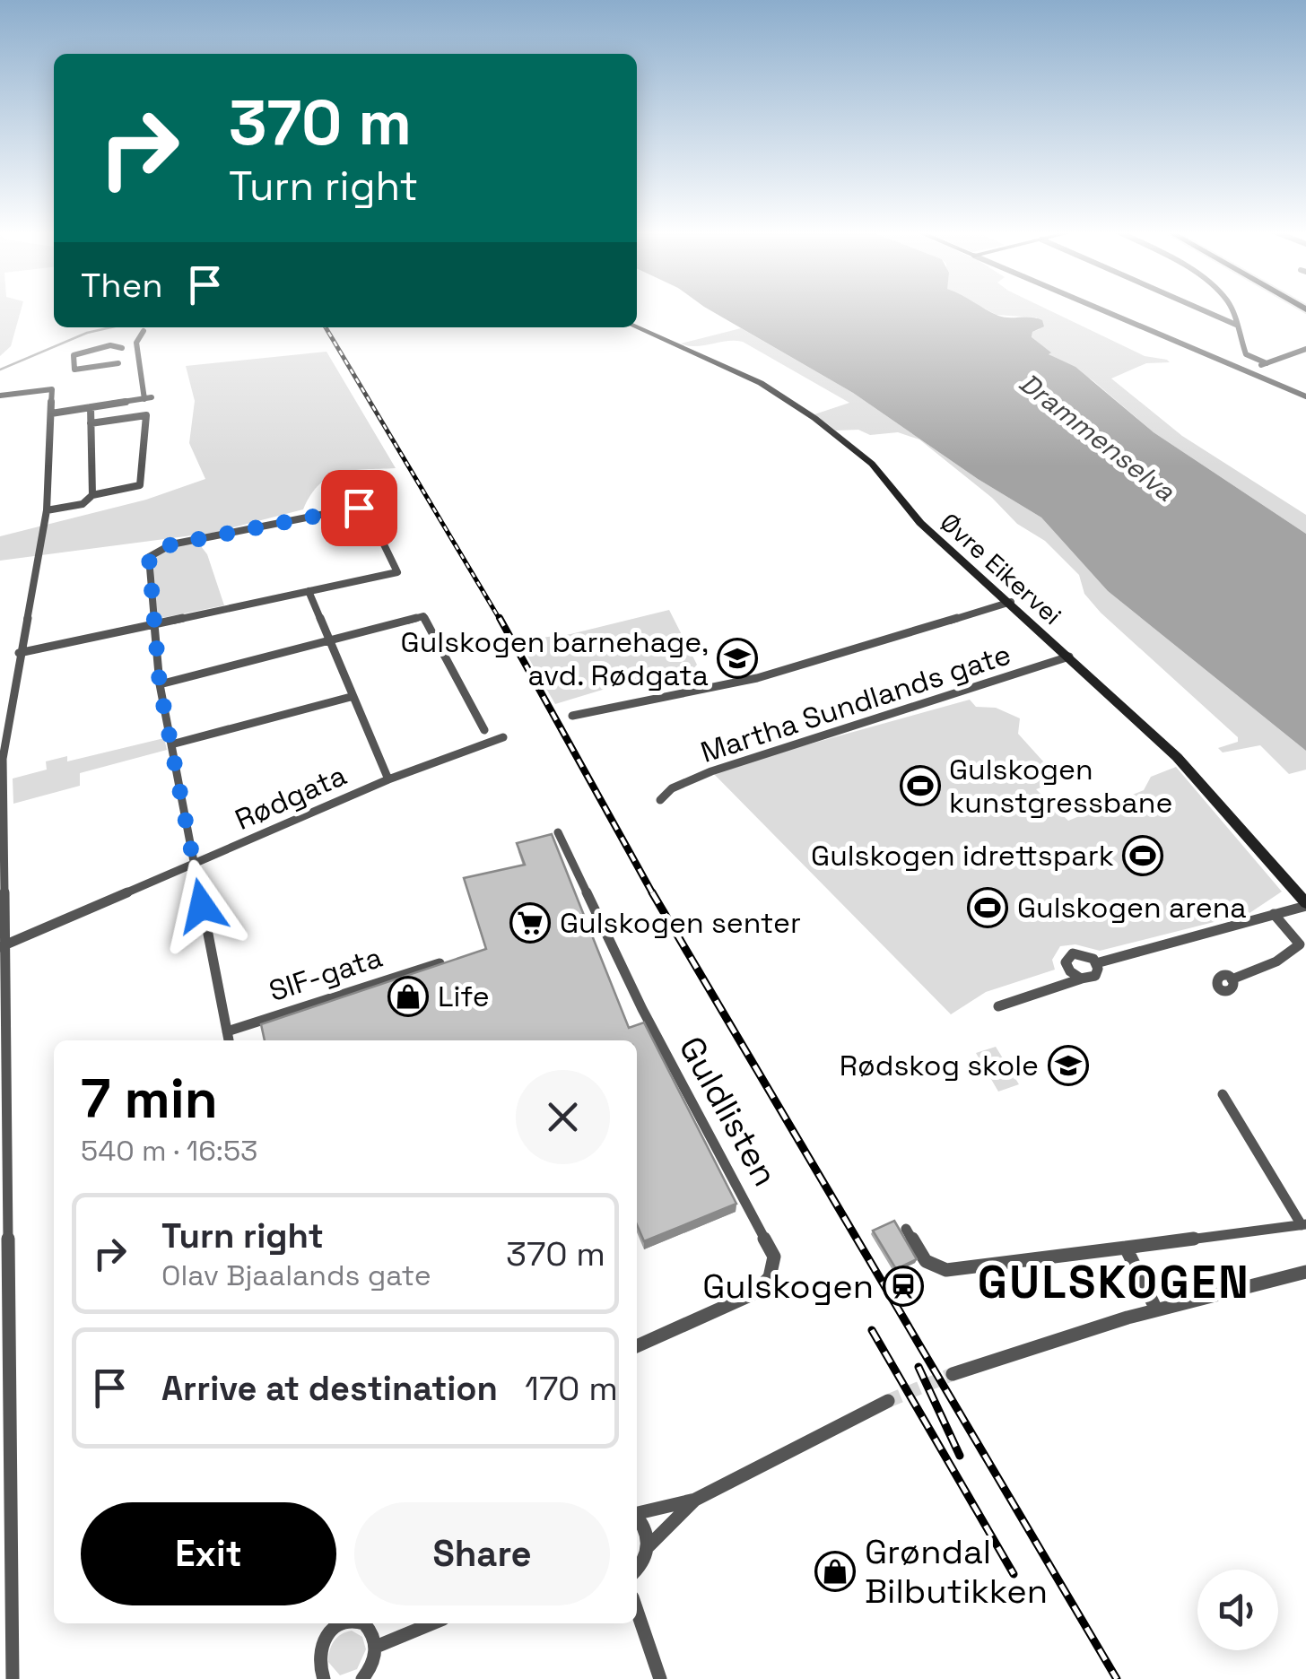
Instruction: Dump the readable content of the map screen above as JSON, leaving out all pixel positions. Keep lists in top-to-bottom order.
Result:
{
  "streets": {
    "main road": ["Øvre Eikervei"],
    "street": [
      "Martha Sundlands gate",
      "Rødgata",
      "SIF-gata",
      "Guldlisten"
    ]
  },
  "crossings": [
    ["Øvre Eikervei", "Martha Sundlands gate"]
  ],
  "districts": ["GULSKOGEN"],
  "water": ["Drammenselva"],
  "places": {
    "school or university": ["Gulskogen barnehage, avd. Rødgata", "Rødskog skole"],
    "sports": ["Gulskogen kunstgressbane", "Gulskogen idrettspark", "Gulskogen arena"],
    "supermarket": ["Gulskogen senter"],
    "shop": ["Life", "Grøndal Bilbutikken"],
    "station": ["Gulskogen"]
  },
  "page": {
    "turn": ["370 m", "Turn right"],
    "then": "Then",
    "heading": ["7 min", "540 m · 16:53"],
    "list": [
      {
        "name": "Turn right",
        "note": "Olav Bjaalands gate",
        "value": "370 m"
      },
      {
        "name": "Arrive at destination",
        "value": "170 m"
      }
    ],
    "buttons": ["Exit", "Share"]
  }
}
